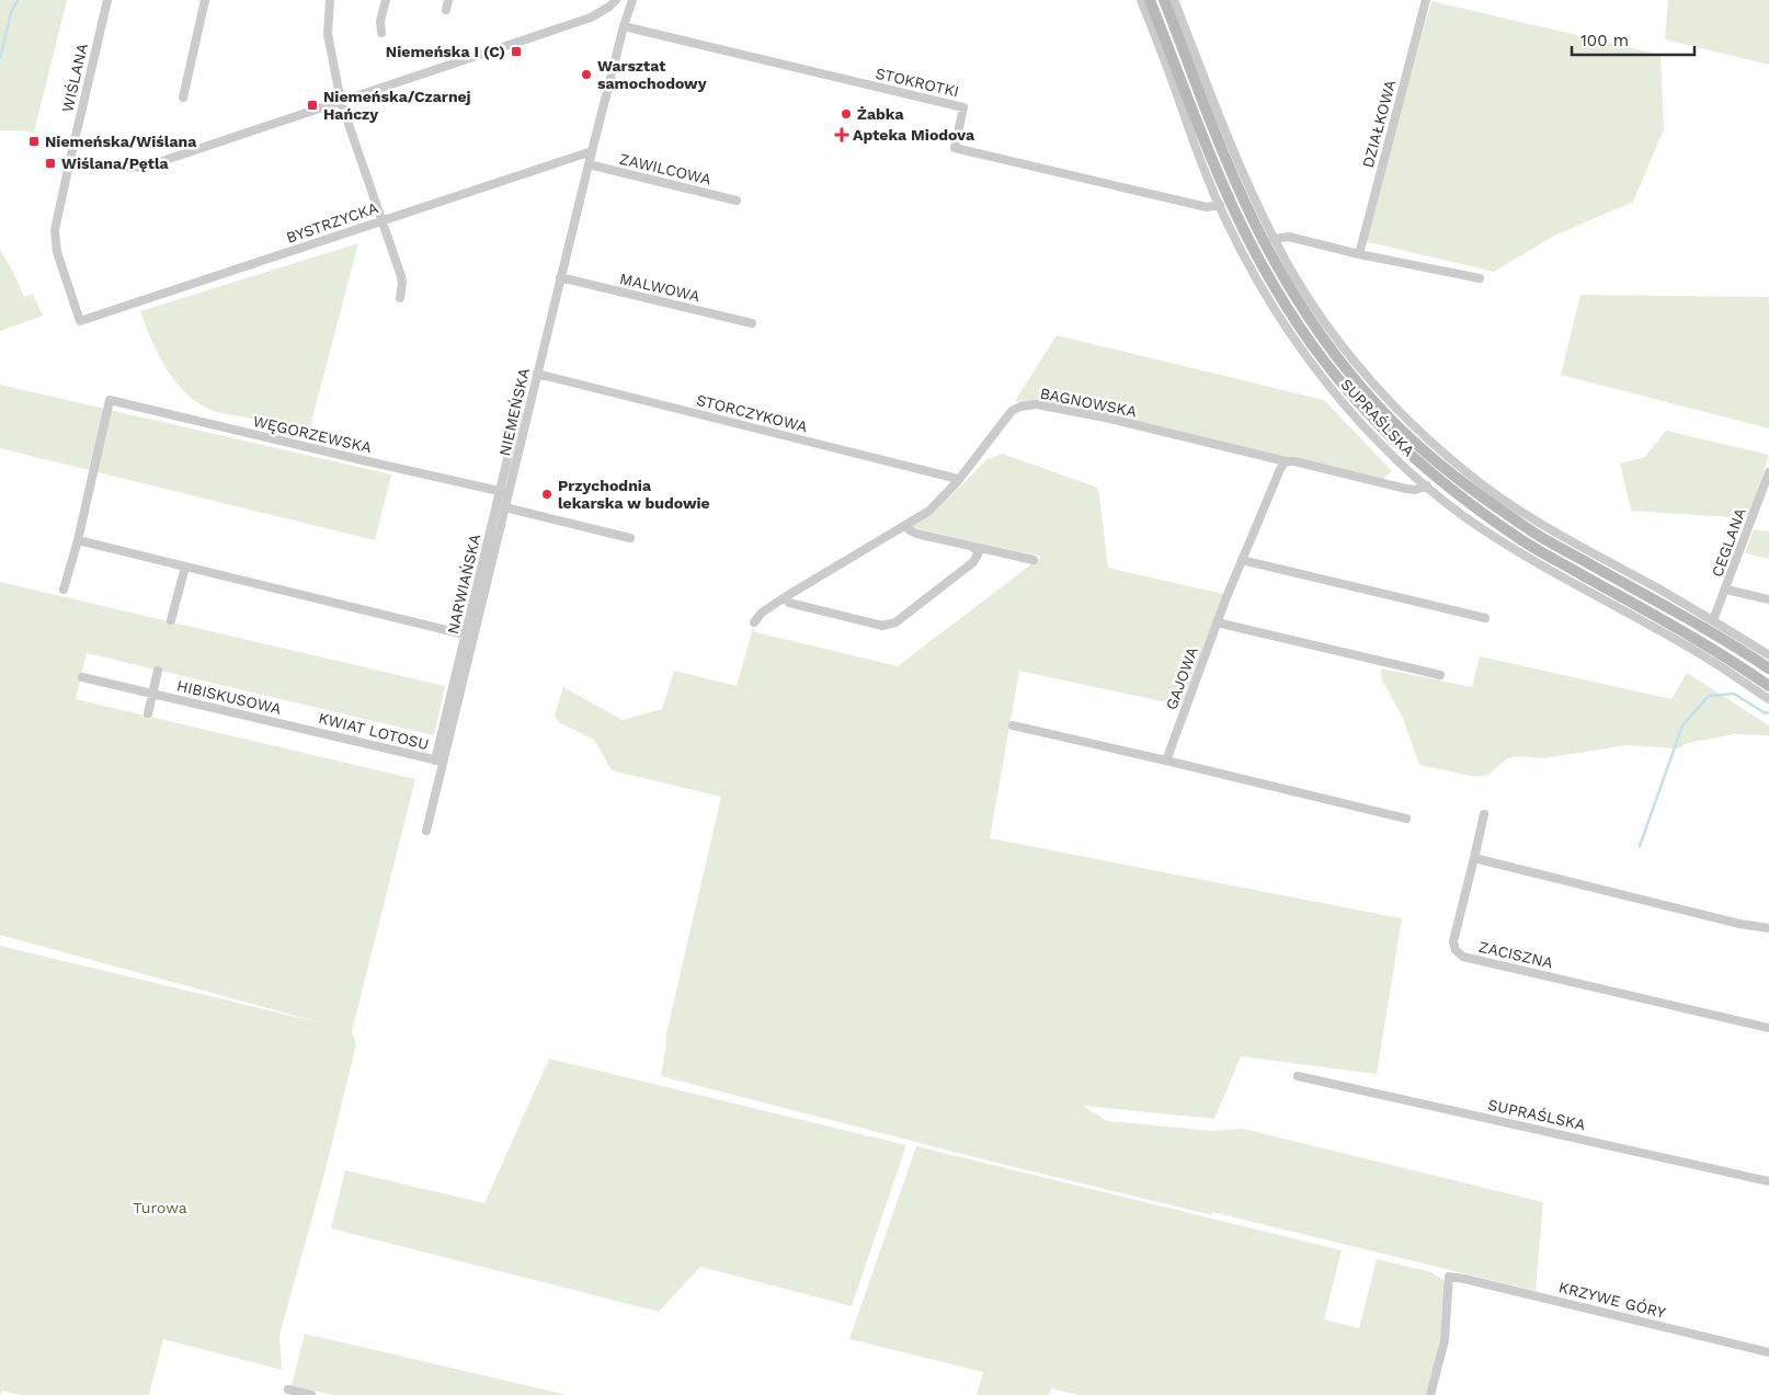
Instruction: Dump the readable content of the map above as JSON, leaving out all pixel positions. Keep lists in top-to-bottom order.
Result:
{
  "streets": {
    "street": [
      "WIŚLANA",
      "STOKROTKI",
      "DZIAŁKOWA",
      "ZAWILCOWA",
      "BYSTRZYCKA",
      "MALWOWA",
      "BAGNOWSKA",
      "NIEMEŃSKA",
      "STORCZYKOWA",
      "SUPRAŚLSKA",
      "WĘGORZEWSKA",
      "CEGLANA",
      "NARWIAŃSKA",
      "GAJOWA",
      "HIBISKUSOWA",
      "KWIAT LOTOSU",
      "ZACISZNA",
      "KRZYWE GÓRY"
    ]
  },
  "crossings": [
    ["WIŚLANA", "BYSTRZYCKA"],
    ["STOKROTKI", "NIEMEŃSKA"],
    ["STOKROTKI", "SUPRAŚLSKA"],
    ["ZAWILCOWA", "NIEMEŃSKA"],
    ["BYSTRZYCKA", "NIEMEŃSKA"],
    ["MALWOWA", "NIEMEŃSKA"],
    ["BAGNOWSKA", "STORCZYKOWA"],
    ["BAGNOWSKA", "SUPRAŚLSKA"],
    ["BAGNOWSKA", "GAJOWA"],
    ["NIEMEŃSKA", "STORCZYKOWA"],
    ["NIEMEŃSKA", "WĘGORZEWSKA"],
    ["NIEMEŃSKA", "NARWIAŃSKA"],
    ["NIEMEŃSKA", "KWIAT LOTOSU"],
    ["SUPRAŚLSKA", "CEGLANA"],
    ["WĘGORZEWSKA", "NARWIAŃSKA"],
    ["HIBISKUSOWA", "KWIAT LOTOSU"]
  ],
  "parks": ["Turowa"],
  "places": {
    "transit": [
      "Niemeńska I (C)",
      "Niemeńska/Czarnej Hańczy",
      "Niemeńska/Wiślana",
      "Wiślana/Pętla"
    ],
    "other": ["Warsztat samochodowy", "Żabka", "Przychodnia lekarska w budowie"],
    "health": ["Apteka Miodova"]
  },
  "scale_bar": "100 m"
}
